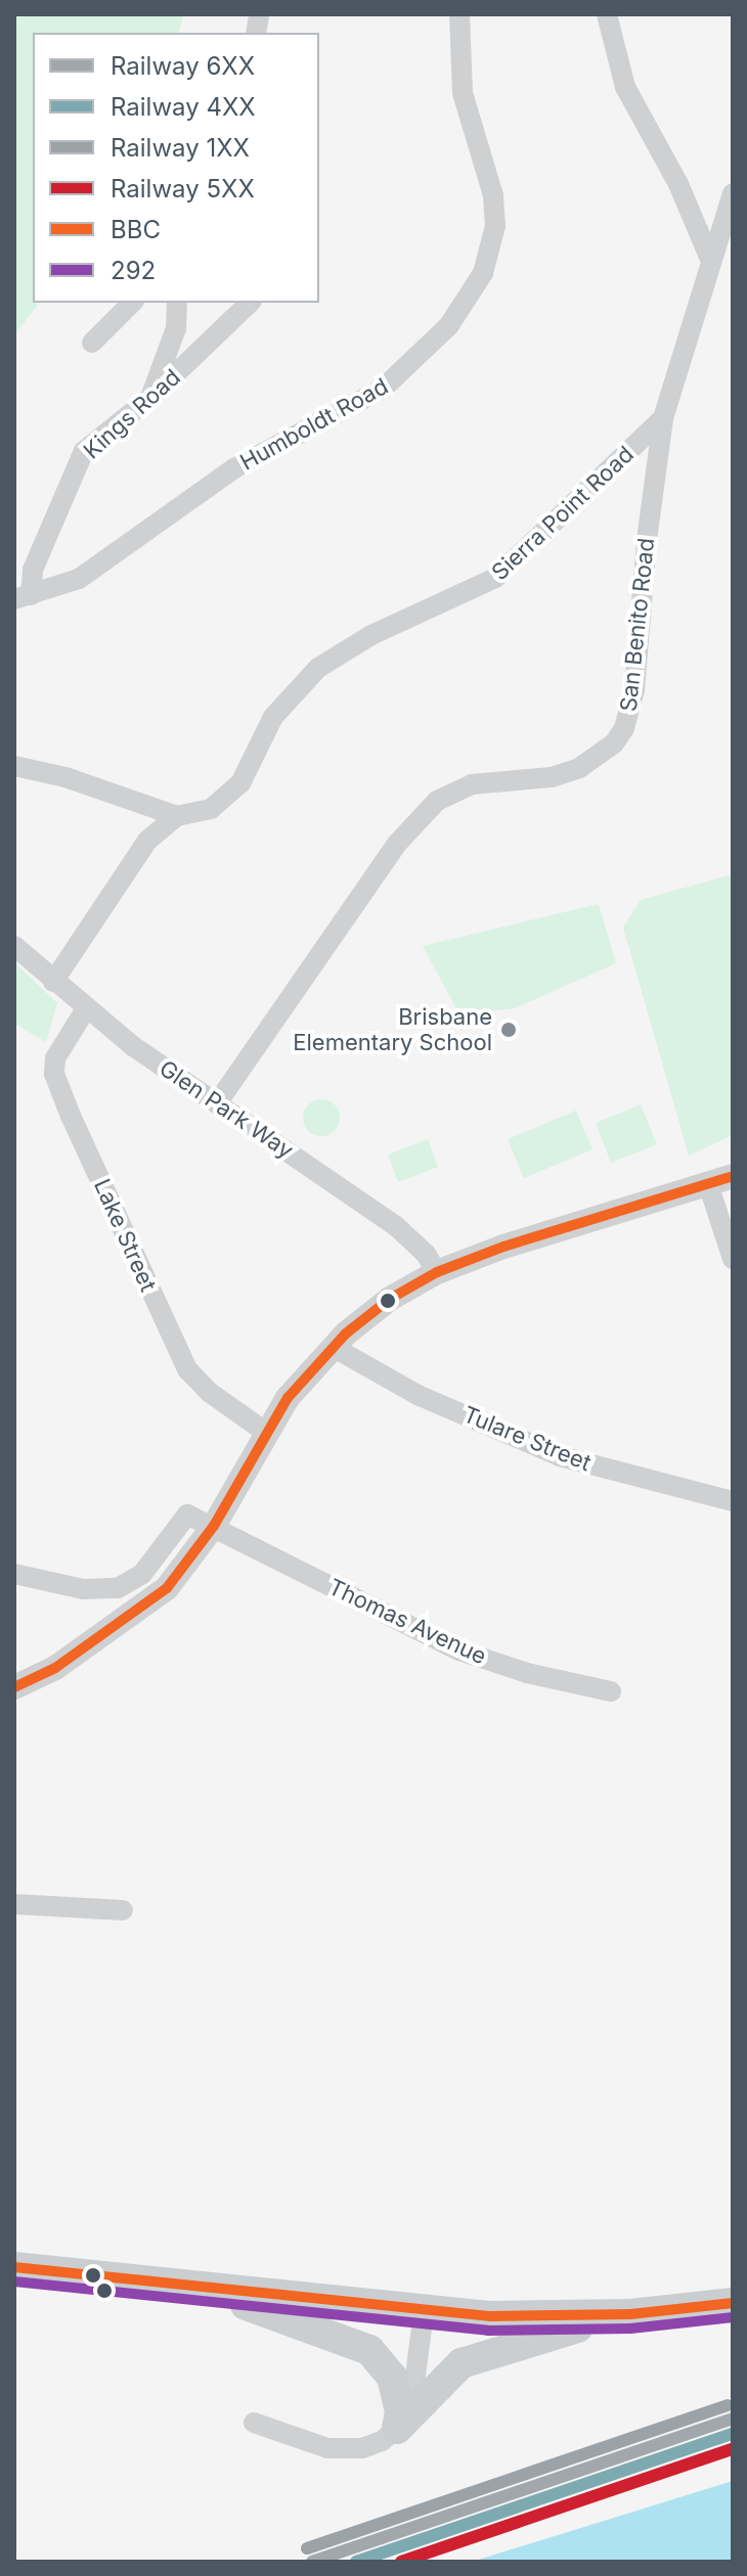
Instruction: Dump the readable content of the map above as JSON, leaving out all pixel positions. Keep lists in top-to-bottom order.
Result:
{
  "streets": {
    "street": [
      "Kings Road",
      "Humboldt Road",
      "Sierra Point Road",
      "San Benito Road",
      "Glen Park Way",
      "Lake Street",
      "Tulare Street",
      "Thomas Avenue"
    ]
  },
  "crossings": [
    ["Kings Road", "Humboldt Road"],
    ["Sierra Point Road", "San Benito Road"],
    ["San Benito Road", "Glen Park Way"],
    ["Glen Park Way", "Lake Street"]
  ],
  "places": ["Brisbane Elementary School"],
  "lines": [
    "transit line BBC",
    "transit line 292",
    "rail line 1XX",
    "rail line 6XX",
    "rail line 4XX",
    "rail line 5XX"
  ],
  "legend": [
    "Railway 6XX",
    "Railway 4XX",
    "Railway 1XX",
    "Railway 5XX",
    "BBC",
    "292"
  ]
}
